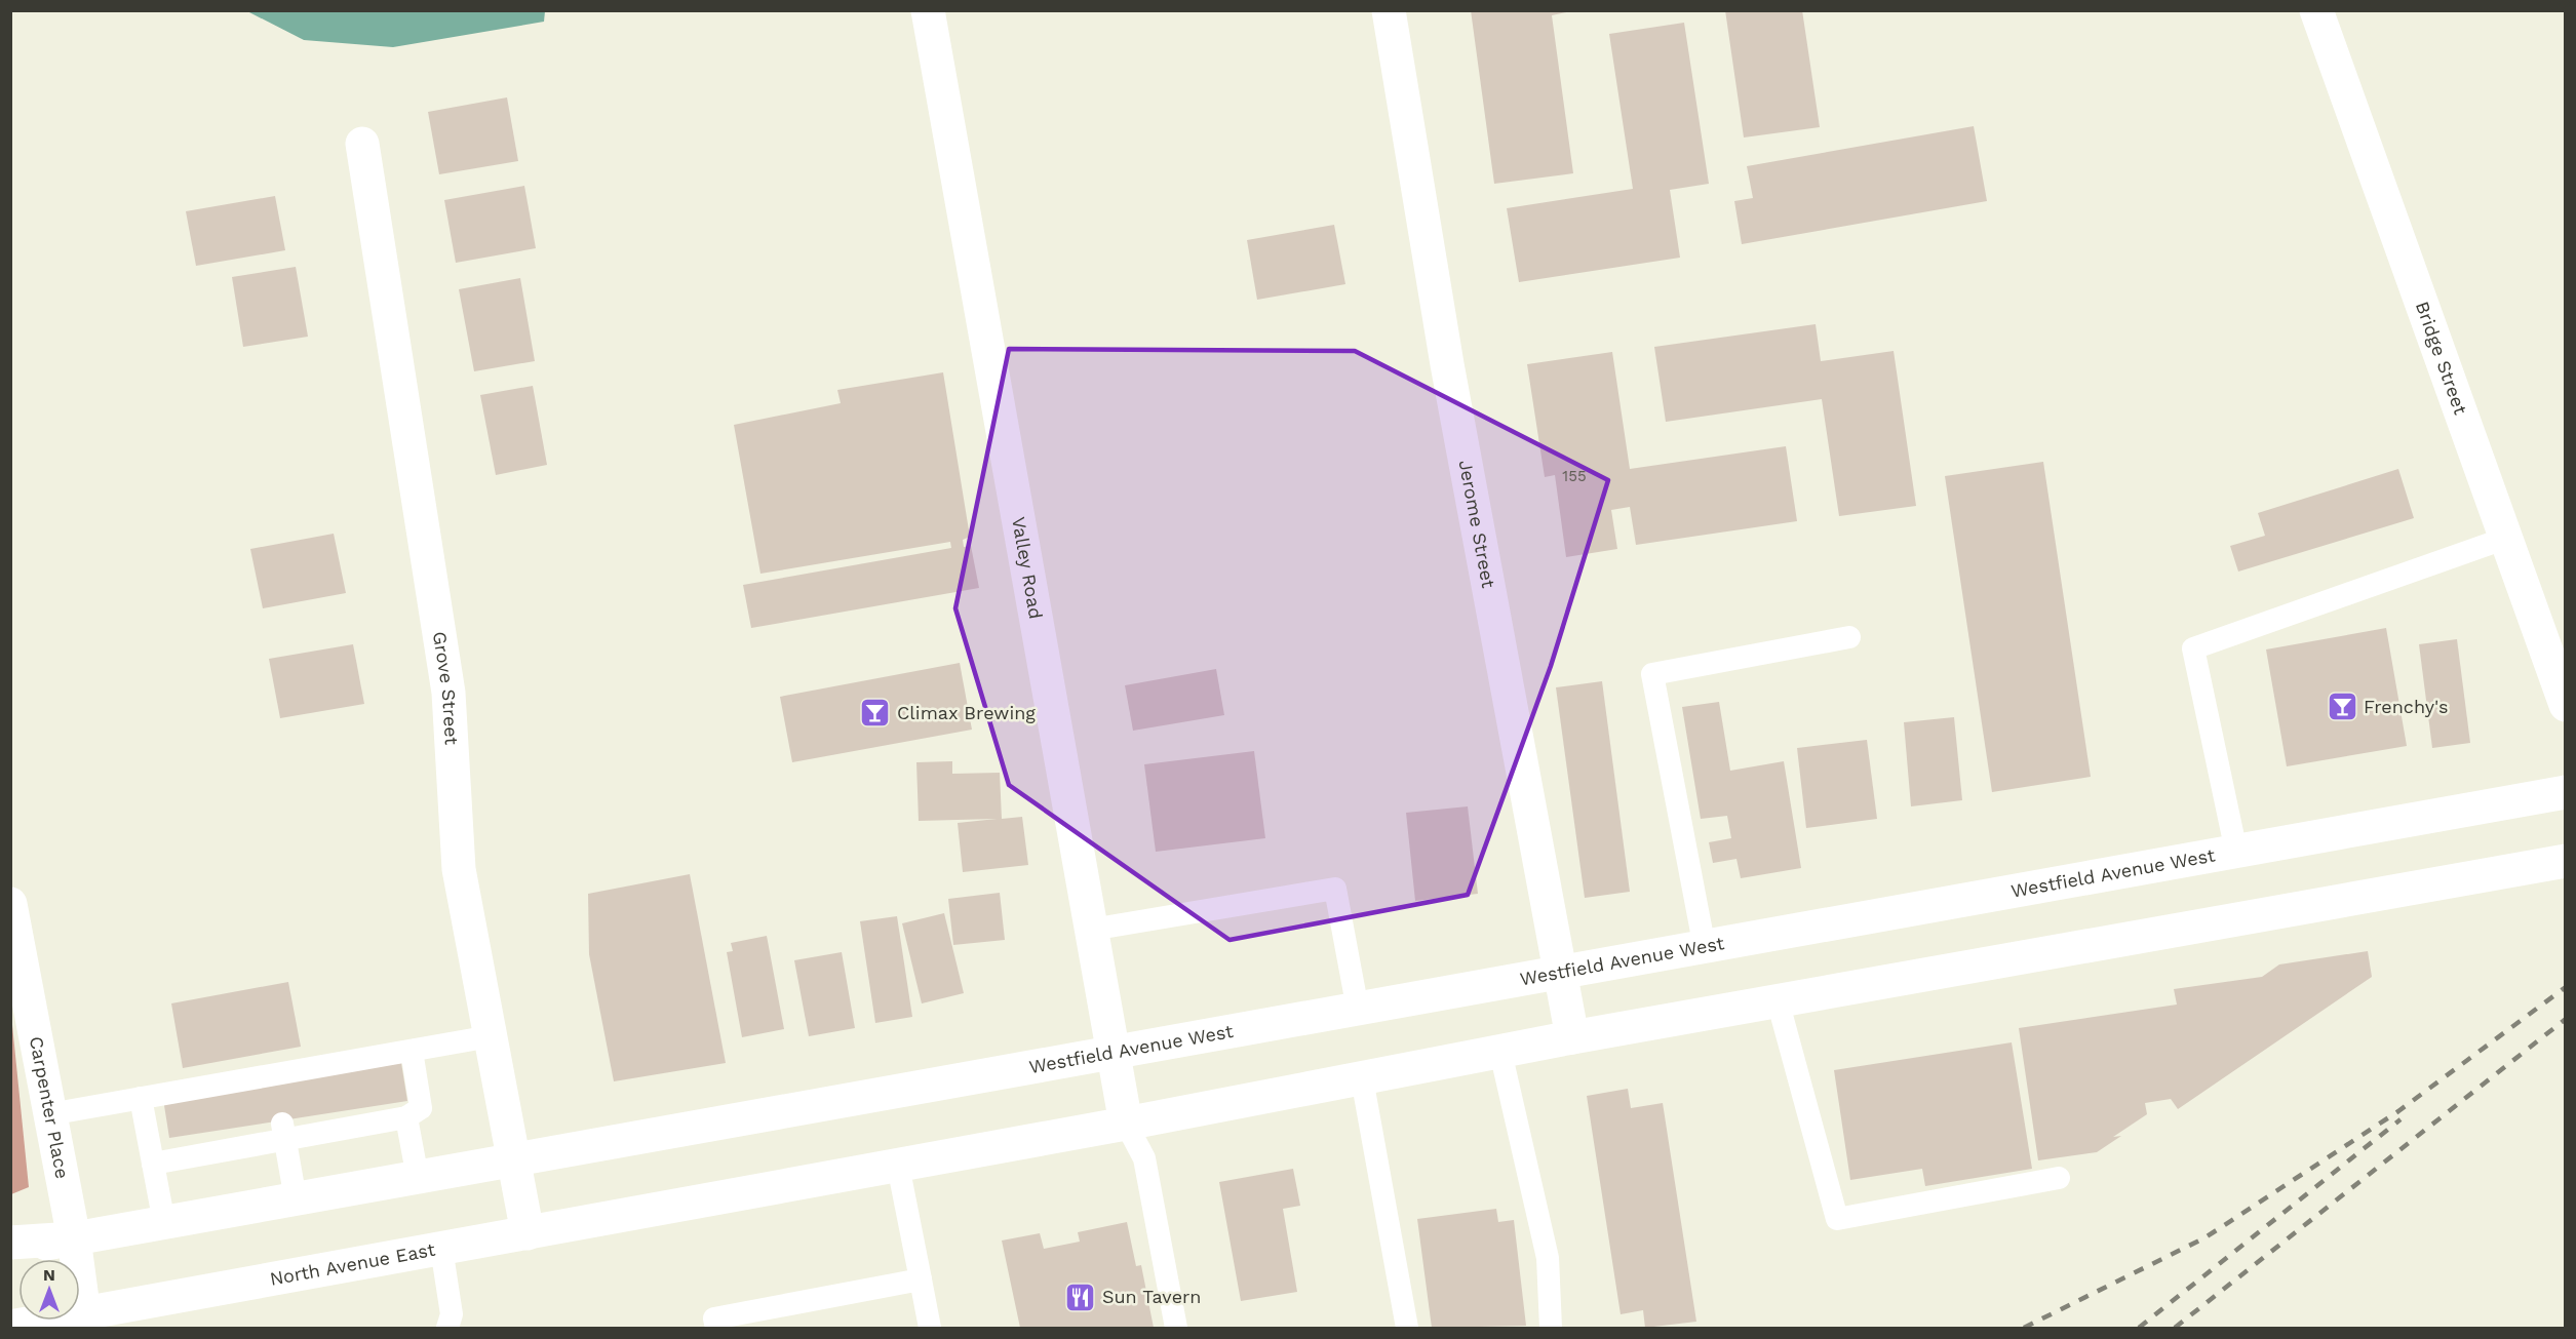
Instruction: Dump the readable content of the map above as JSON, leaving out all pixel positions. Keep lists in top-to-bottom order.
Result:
{
  "streets": {
    "main road": [
      "Bridge Street",
      "Jerome Street",
      "Valley Road",
      "Grove Street",
      "Westfield Avenue West",
      "Carpenter Place",
      "North Avenue East"
    ]
  },
  "crossings": [
    ["Jerome Street", "Westfield Avenue West"],
    ["Valley Road", "Westfield Avenue West"],
    ["Grove Street", "Westfield Avenue West"],
    ["Grove Street", "North Avenue East"],
    ["Carpenter Place", "North Avenue East"]
  ],
  "places": {
    "bar": ["Frenchy's", "Climax Brewing"],
    "restaurant": ["Sun Tavern"]
  },
  "house_numbers": ["155"],
  "north": "top"
}
